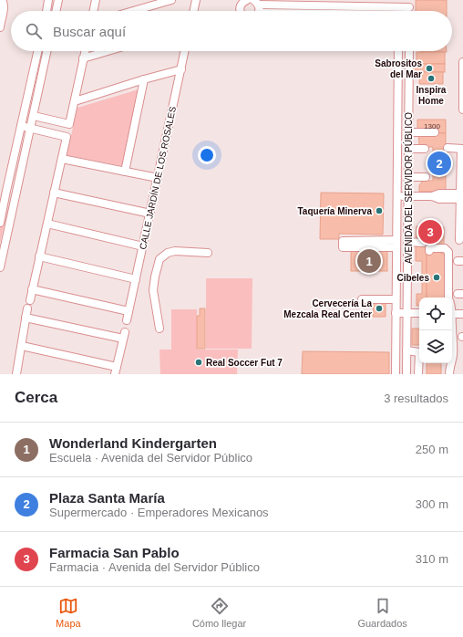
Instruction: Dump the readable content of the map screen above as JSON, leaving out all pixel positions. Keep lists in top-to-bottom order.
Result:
{
  "streets": {
    "street": ["CALLE JARDÍN DE LOS ROSALES", "AVENIDA DEL SERVIDOR PÚBLICO"]
  },
  "places": [
    "Sabrositos del Mar",
    "Inspira Home",
    "Taquería Minerva",
    "Cibeles",
    "Cervecería La Mezcala Real Center",
    "Real Soccer Fut 7"
  ],
  "house_numbers": ["1300"],
  "page": {
    "search": "Buscar aquí",
    "pins": ["2", "3", "1"],
    "heading": ["Cerca", "3 resultados"],
    "list": [
      {
        "mark": "1",
        "name": "Wonderland Kindergarten",
        "note": "Escuela · Avenida del Servidor Público",
        "value": "250 m"
      },
      {
        "mark": "2",
        "name": "Plaza Santa María",
        "note": "Supermercado · Emperadores Mexicanos",
        "value": "300 m"
      },
      {
        "mark": "3",
        "name": "Farmacia San Pablo",
        "note": "Farmacia · Avenida del Servidor Público",
        "value": "310 m"
      }
    ],
    "nav": ["Mapa", "Cómo llegar", "Guardados"]
  }
}
